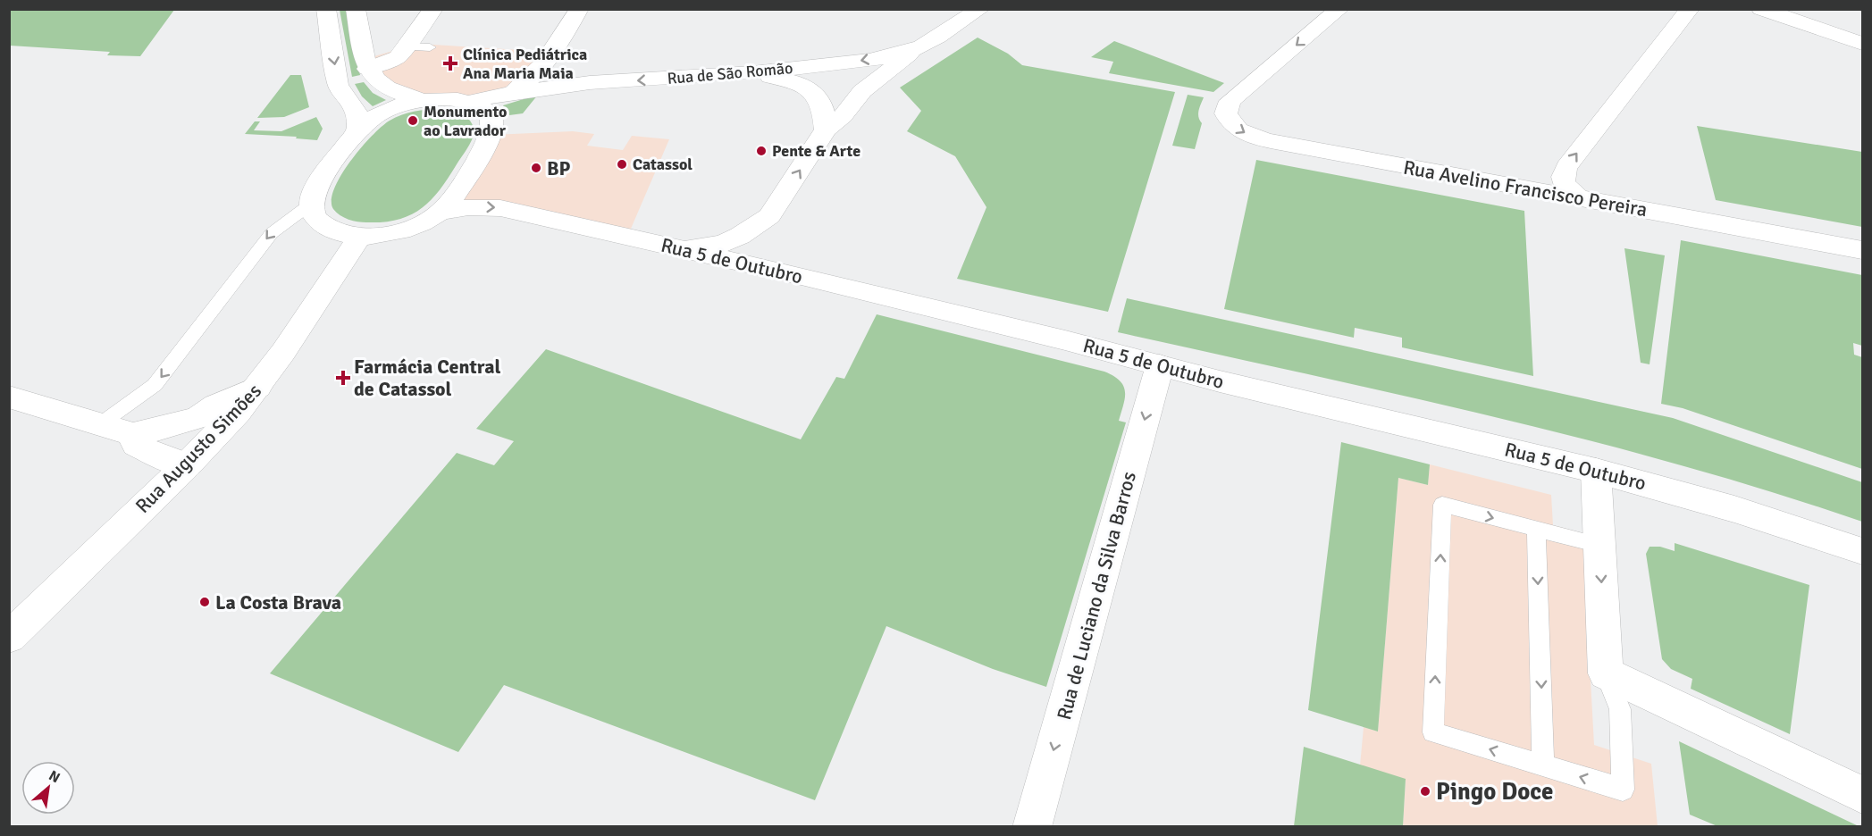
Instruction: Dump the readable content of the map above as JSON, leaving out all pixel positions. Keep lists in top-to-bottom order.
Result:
{
  "streets": {
    "main road": [
      "Rua de São Romão",
      "Rua Avelino Francisco Pereira",
      "Rua 5 de Outubro",
      "Rua Augusto Simões",
      "Rua de Luciano da Silva Barros"
    ]
  },
  "crossings": [
    ["Rua 5 de Outubro", "Rua de Luciano da Silva Barros"]
  ],
  "one_way": ["Rua de São Romão", "Rua de Luciano da Silva Barros"],
  "places": {
    "health": ["Clínica Pediátrica Ana Maria Maia", "Farmácia Central de Catassol"],
    "other": [
      "Monumento ao Lavrador",
      "Pente & Arte",
      "Catassol",
      "BP",
      "La Costa Brava",
      "Pingo Doce"
    ]
  },
  "north": "top right"
}
